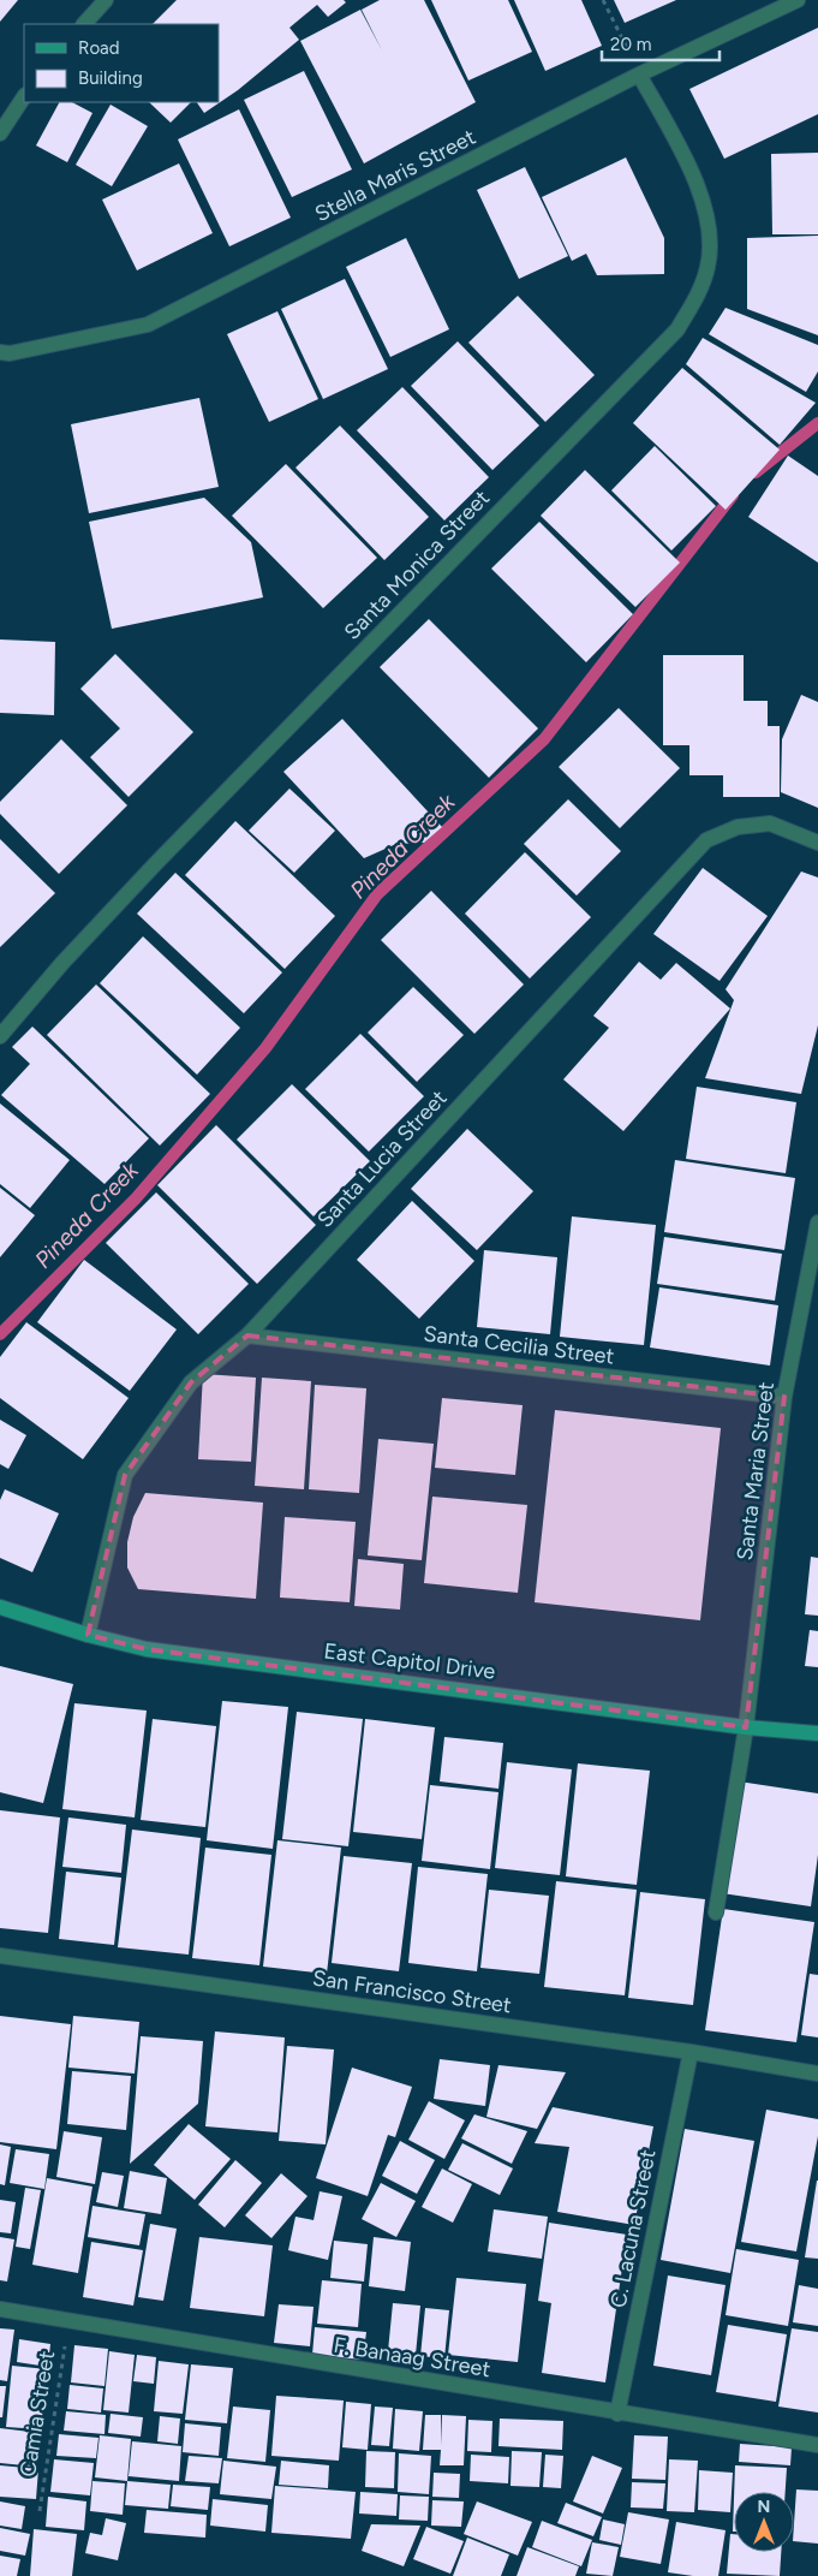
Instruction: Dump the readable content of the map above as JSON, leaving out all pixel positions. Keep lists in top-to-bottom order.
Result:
{
  "streets": {
    "street": [
      "Stella Maris Street",
      "Santa Monica Street",
      "Santa Lucia Street",
      "Santa Cecilia Street",
      "Santa Maria Street",
      "East Capitol Drive",
      "San Francisco Street",
      "C. Lacuna Street",
      "F. Banaag Street"
    ],
    "path": ["Camia Street"]
  },
  "crossings": [
    ["Stella Maris Street", "Santa Monica Street"],
    ["Santa Lucia Street", "Santa Cecilia Street"],
    ["Santa Lucia Street", "East Capitol Drive"],
    ["Santa Cecilia Street", "Santa Maria Street"],
    ["Santa Maria Street", "East Capitol Drive"],
    ["San Francisco Street", "C. Lacuna Street"],
    ["C. Lacuna Street", "F. Banaag Street"],
    ["F. Banaag Street", "Camia Street"]
  ],
  "water": ["Pineda Creek"],
  "legend": ["Road", "Building"],
  "scale_bar": "20 m",
  "north": "top"
}
